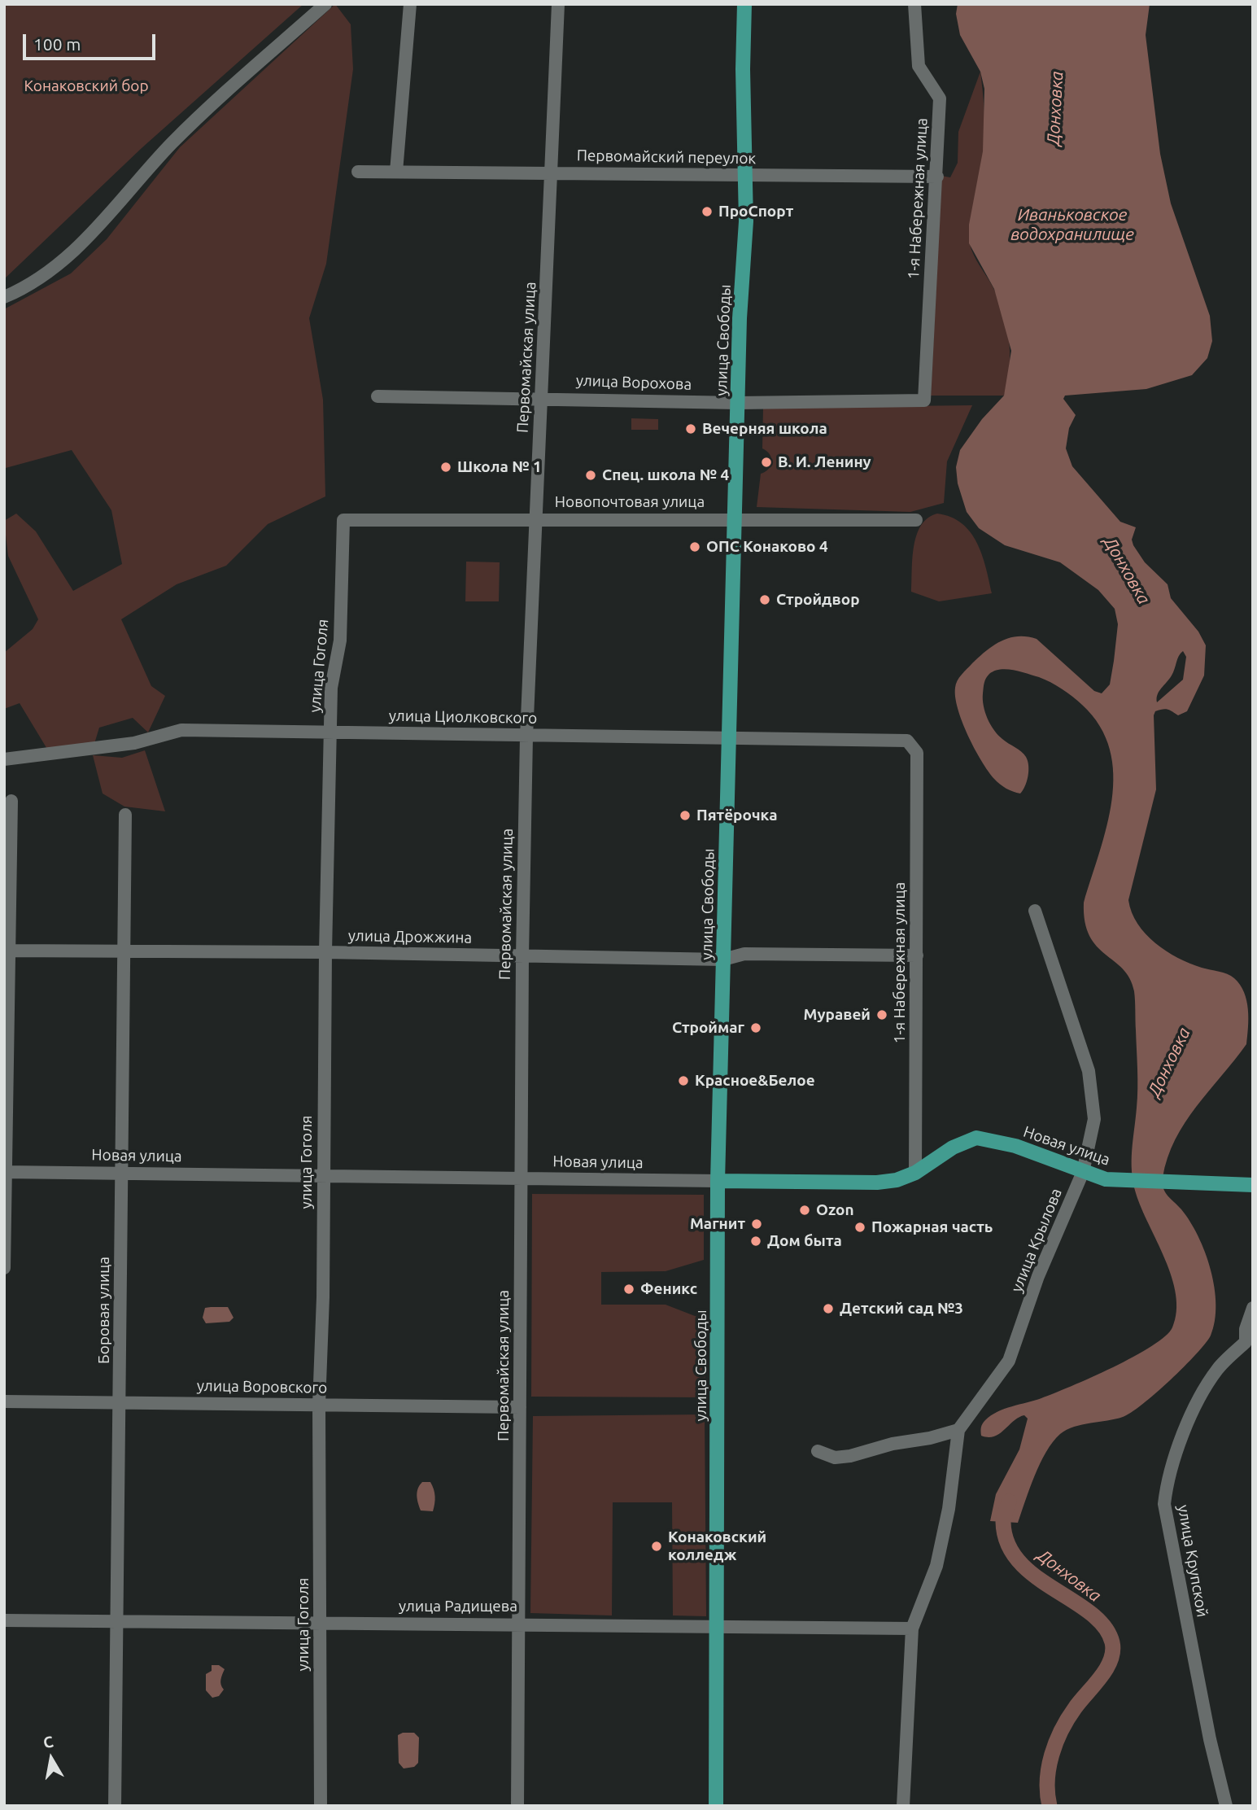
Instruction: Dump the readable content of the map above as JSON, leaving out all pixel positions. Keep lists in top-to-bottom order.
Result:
{
  "streets": {
    "main road": ["улица Свободы", "Новая улица"],
    "street": [
      "Первомайский переулок",
      "1-я Набережная улица",
      "Первомайская улица",
      "улица Ворохова",
      "Новопочтовая улица",
      "улица Гоголя",
      "улица Циолковского",
      "улица Дрожжина",
      "улица Крылова",
      "Боровая улица",
      "улица Воровского",
      "улица Крупской",
      "улица Радищева"
    ]
  },
  "crossings": [
    ["Первомайский переулок", "1-я Набережная улица"],
    ["Первомайский переулок", "улица Свободы"],
    ["Первомайский переулок", "Первомайская улица"],
    ["1-я Набережная улица", "улица Ворохова"],
    ["1-я Набережная улица", "улица Циолковского"],
    ["1-я Набережная улица", "улица Дрожжина"],
    ["1-я Набережная улица", "Новая улица"],
    ["улица Свободы", "улица Ворохова"],
    ["улица Свободы", "Новопочтовая улица"],
    ["улица Свободы", "улица Циолковского"],
    ["улица Свободы", "улица Дрожжина"],
    ["улица Свободы", "Новая улица"],
    ["улица Свободы", "улица Радищева"],
    ["Первомайская улица", "улица Ворохова"],
    ["Первомайская улица", "Новопочтовая улица"],
    ["Первомайская улица", "улица Циолковского"],
    ["Первомайская улица", "улица Дрожжина"],
    ["Первомайская улица", "Новая улица"],
    ["Первомайская улица", "улица Воровского"],
    ["Первомайская улица", "улица Радищева"],
    ["Новопочтовая улица", "улица Гоголя"],
    ["улица Гоголя", "улица Циолковского"],
    ["улица Гоголя", "улица Дрожжина"],
    ["улица Гоголя", "Новая улица"],
    ["улица Гоголя", "улица Воровского"],
    ["улица Гоголя", "улица Радищева"],
    ["улица Дрожжина", "Боровая улица"],
    ["Новая улица", "улица Крылова"],
    ["Новая улица", "Боровая улица"],
    ["Боровая улица", "улица Воровского"],
    ["Боровая улица", "улица Радищева"]
  ],
  "water": ["Донховка", "Иваньковское водохранилище"],
  "parks": ["Конаковский бор"],
  "places": [
    "ПроСпорт",
    "Вечерняя школа",
    "В. И. Ленину",
    "Школа № 1",
    "Спец. школа № 4",
    "ОПС Конаково 4",
    "Стройдвор",
    "Пятёрочка",
    "Муравей",
    "Строймаг",
    "Красное&Белое",
    "Ozon",
    "Магнит",
    "Пожарная часть",
    "Дом быта",
    "Феникс",
    "Детский сад №3",
    "Конаковский колледж"
  ],
  "scale_bar": "100 m",
  "north": "top"
}
